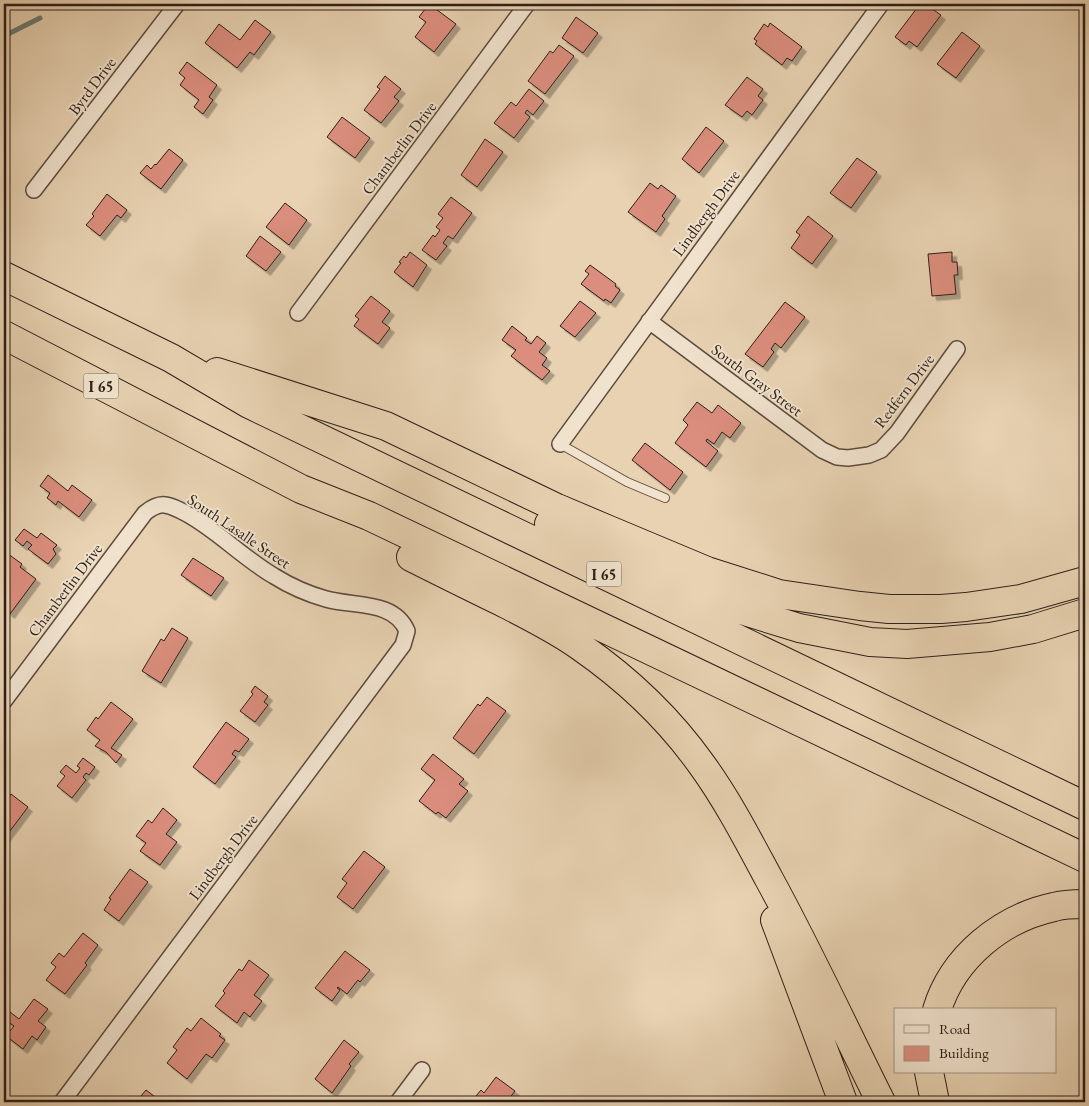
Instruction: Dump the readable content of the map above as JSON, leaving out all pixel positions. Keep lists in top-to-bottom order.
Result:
{
  "streets": {
    "highway": ["I 65"],
    "street": [
      "Byrd Drive",
      "Chamberlin Drive",
      "Lindbergh Drive",
      "South Gray Street",
      "Redfern Drive",
      "South Lasalle Street"
    ]
  },
  "crossings": [
    ["Chamberlin Drive", "South Lasalle Street"],
    ["Lindbergh Drive", "South Gray Street"],
    ["Lindbergh Drive", "South Lasalle Street"],
    ["South Gray Street", "Redfern Drive"]
  ],
  "legend": ["Road", "Building"]
}
